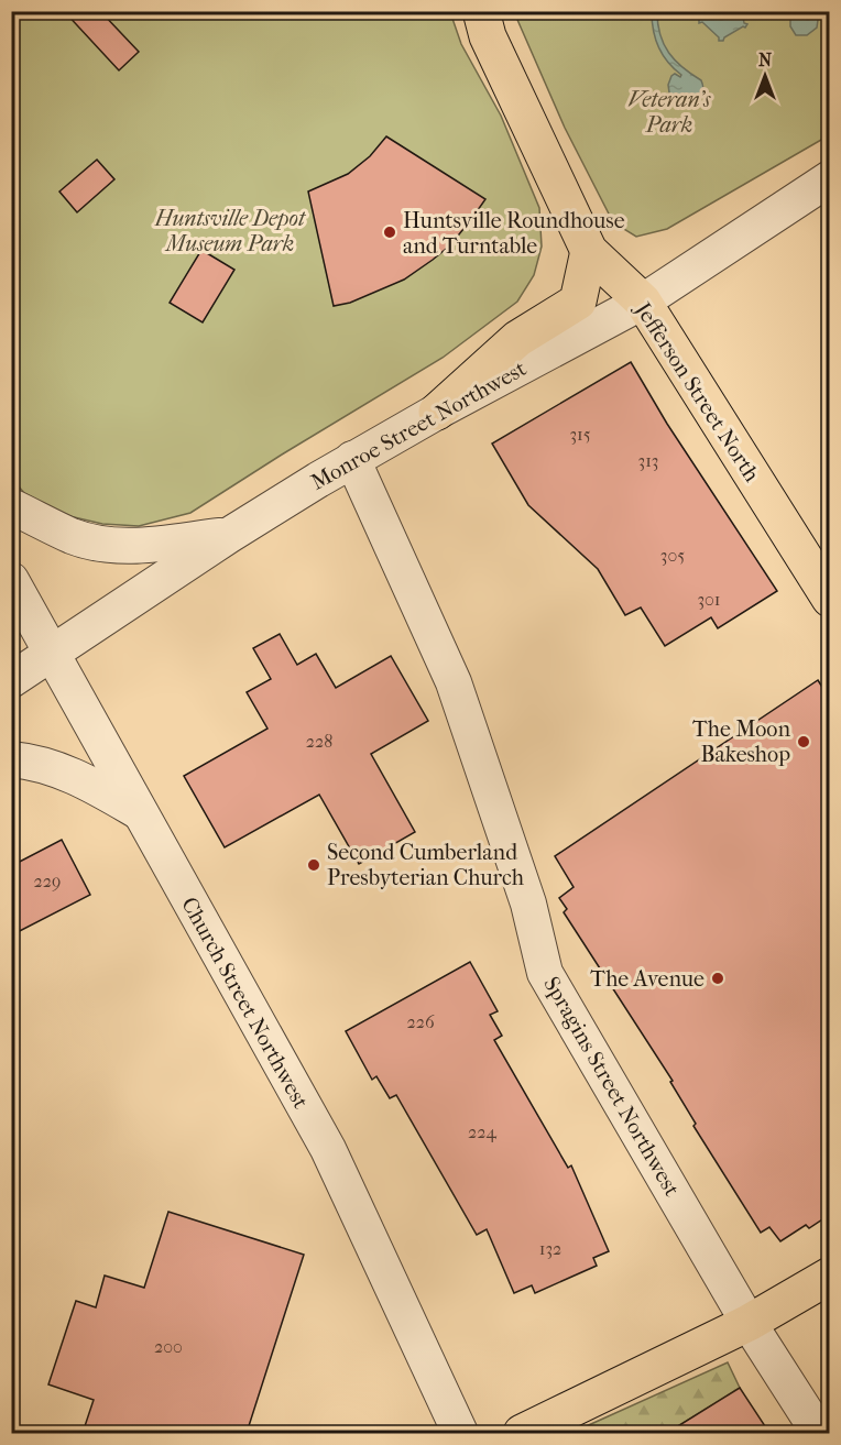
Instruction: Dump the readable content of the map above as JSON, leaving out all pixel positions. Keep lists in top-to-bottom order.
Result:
{
  "streets": {
    "main road": ["Jefferson Street North"],
    "street": ["Monroe Street Northwest", "Church Street Northwest", "Spragins Street Northwest"]
  },
  "crossings": [
    ["Jefferson Street North", "Monroe Street Northwest"],
    ["Monroe Street Northwest", "Church Street Northwest"],
    ["Monroe Street Northwest", "Spragins Street Northwest"]
  ],
  "parks": ["Veteran's Park", "Huntsville Depot Museum Park"],
  "places": [
    "Huntsville Roundhouse and Turntable",
    "The Moon Bakeshop",
    "Second Cumberland Presbyterian Church",
    "The Avenue"
  ],
  "house_numbers": [
    "315",
    "313",
    "305",
    "301",
    "228",
    "229",
    "226",
    "224",
    "132",
    "200"
  ],
  "north": "top"
}
